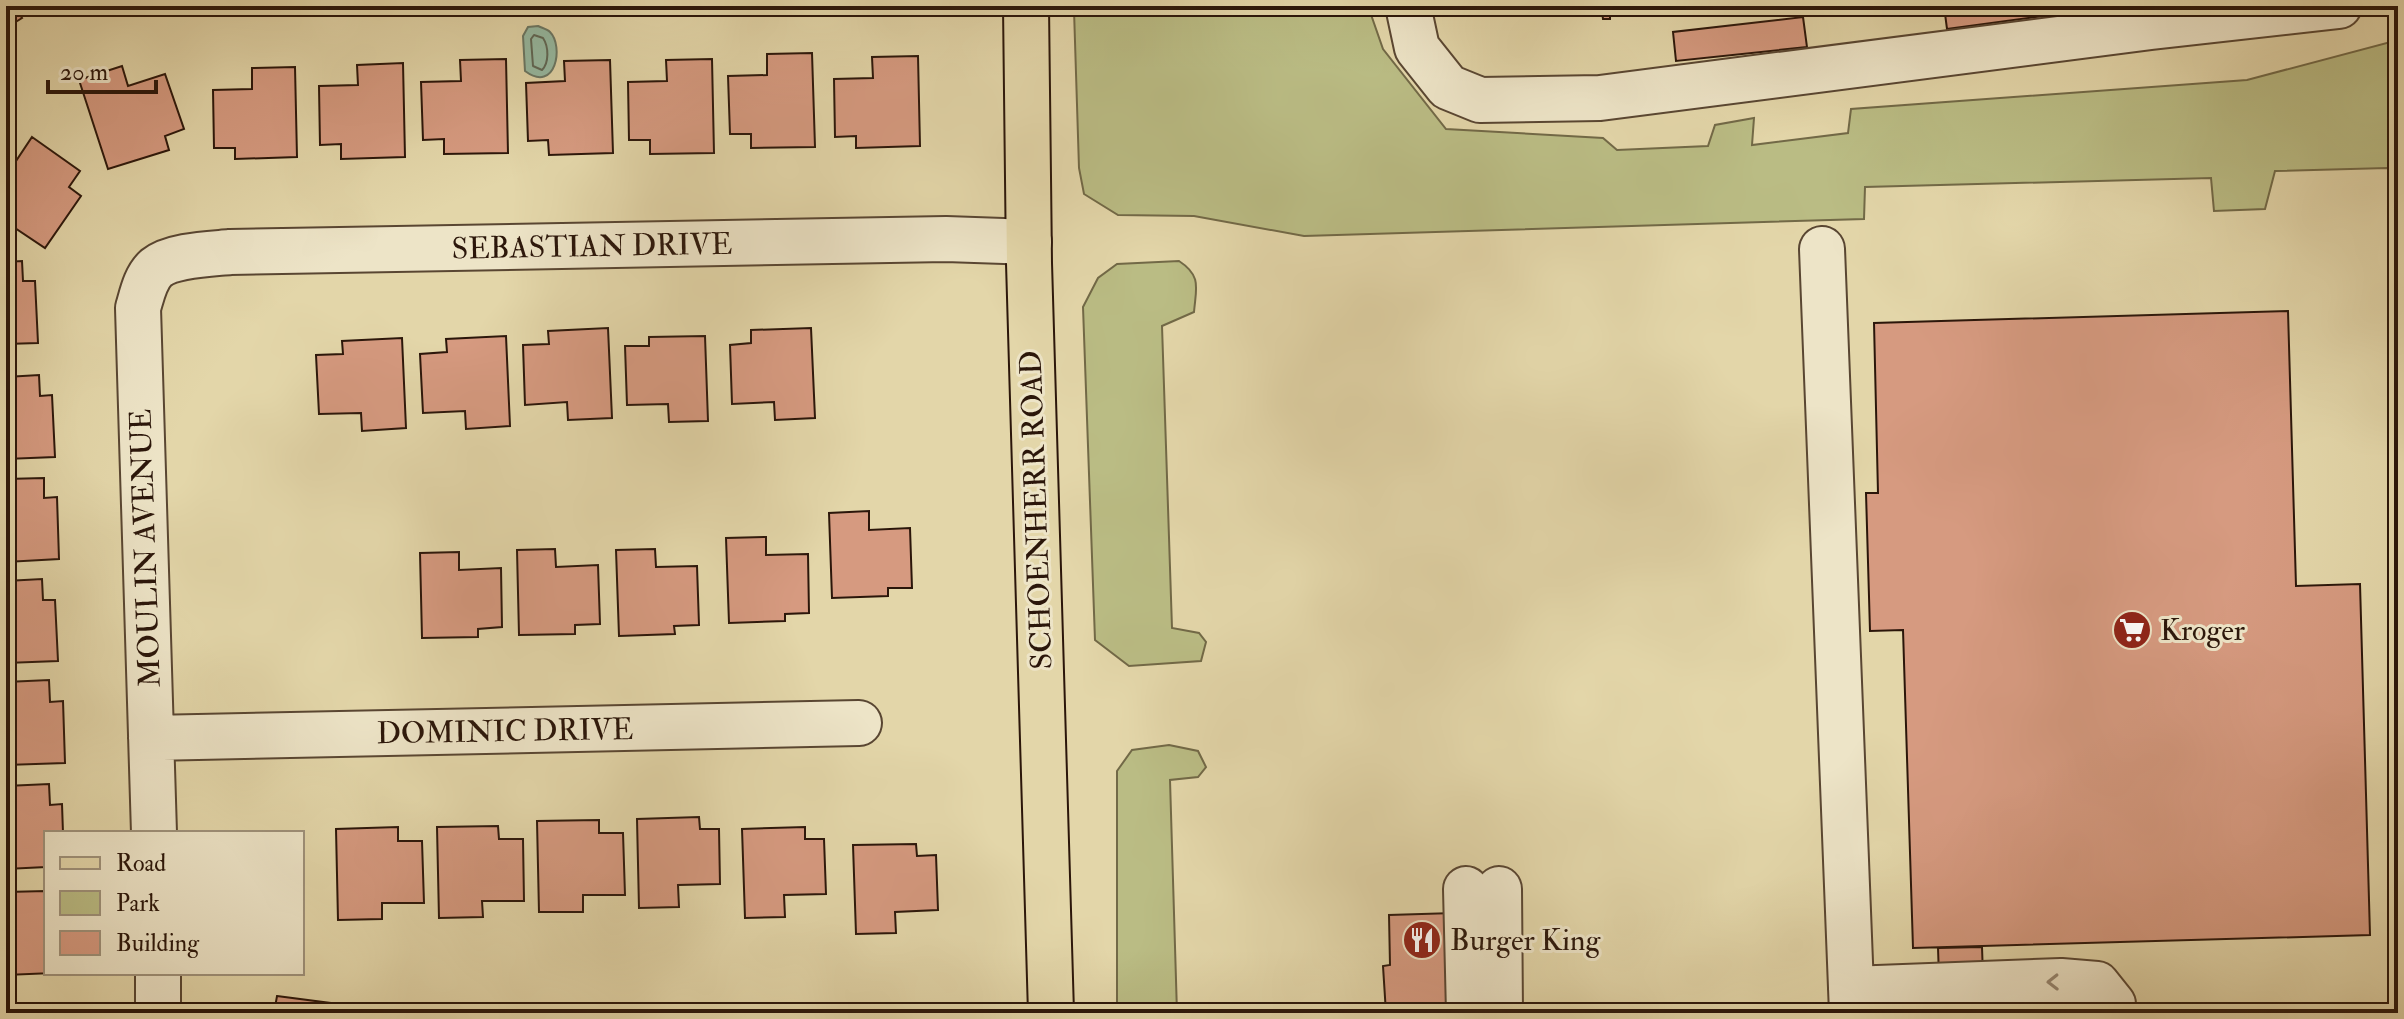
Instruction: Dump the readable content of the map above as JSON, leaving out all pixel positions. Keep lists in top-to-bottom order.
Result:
{
  "streets": {
    "main road": ["SCHOENHERR ROAD"],
    "street": ["SEBASTIAN DRIVE", "MOULIN AVENUE", "DOMINIC DRIVE"]
  },
  "crossings": [
    ["SEBASTIAN DRIVE", "SCHOENHERR ROAD"],
    ["SEBASTIAN DRIVE", "MOULIN AVENUE"],
    ["MOULIN AVENUE", "DOMINIC DRIVE"]
  ],
  "places": {
    "supermarket": ["Kroger"],
    "restaurant": ["Burger King"]
  },
  "legend": ["Road", "Park", "Building"],
  "scale_bar": "20 m"
}
